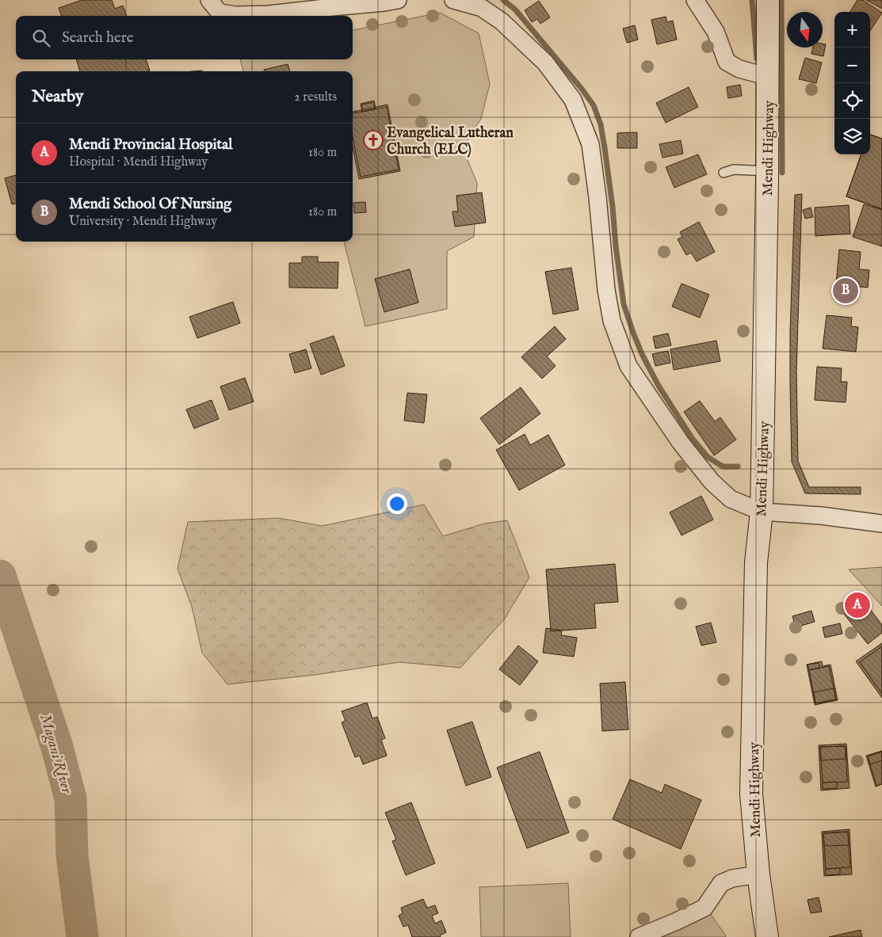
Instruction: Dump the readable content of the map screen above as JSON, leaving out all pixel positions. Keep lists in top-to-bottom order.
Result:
{
  "streets": {
    "main road": ["Mendi Highway"]
  },
  "water": ["Magani RIver"],
  "places": {
    "church": ["Evangelical Lutheran Church (ELC)"]
  },
  "north": "bottom",
  "page": {
    "map_buttons": ["+", "−"],
    "search": "Search here",
    "heading": ["Nearby", "2 results"],
    "list": [
      {
        "mark": "A",
        "name": "Mendi Provincial Hospital",
        "note": "Hospital · Mendi Highway",
        "value": "180 m"
      },
      {
        "mark": "B",
        "name": "Mendi School Of Nursing",
        "note": "University · Mendi Highway",
        "value": "180 m"
      }
    ],
    "pins": ["B", "A"]
  }
}
